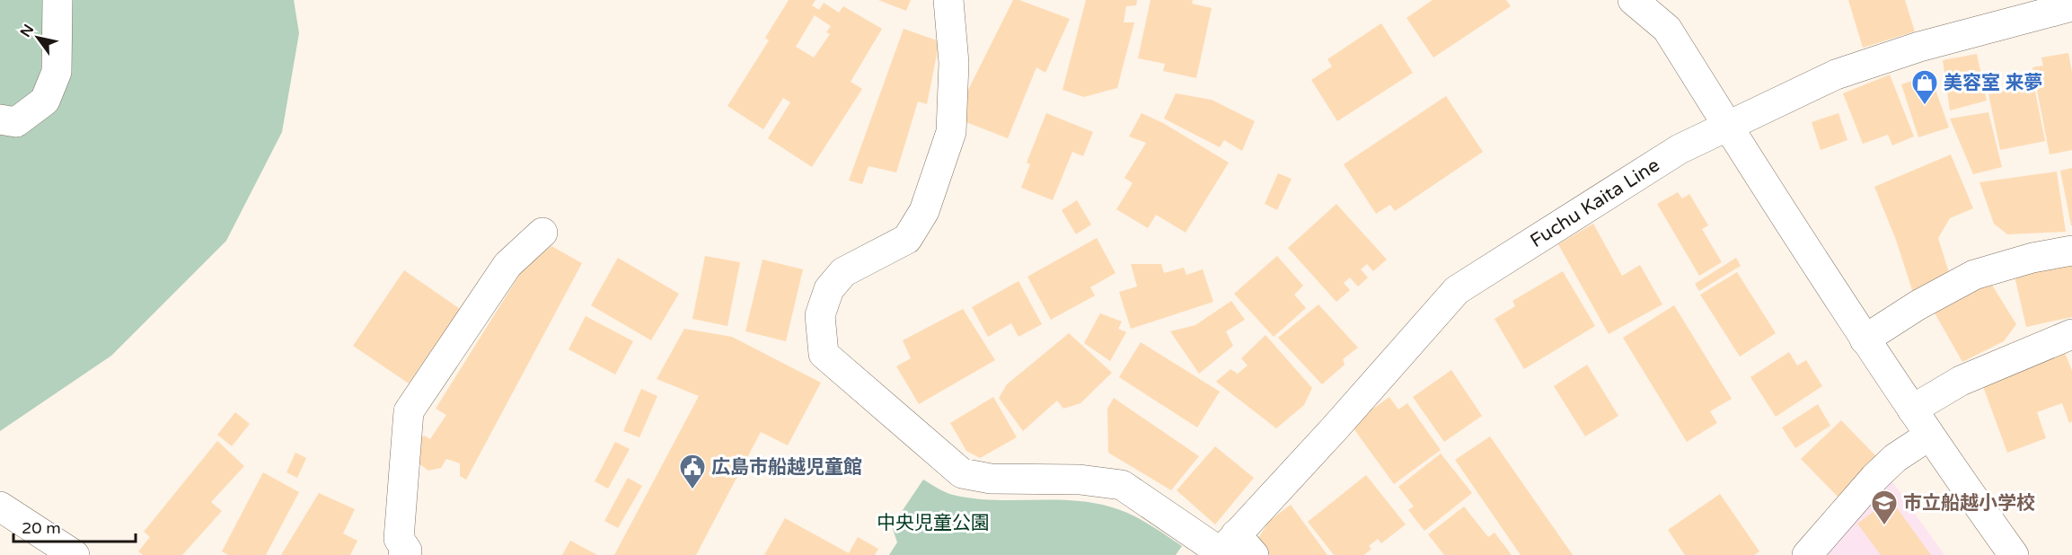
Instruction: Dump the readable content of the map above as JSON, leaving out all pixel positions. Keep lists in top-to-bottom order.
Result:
{
  "streets": {
    "street": ["Fuchu Kaita Line"]
  },
  "parks": ["中央児童公園"],
  "places": {
    "shop": ["美容室 来夢"],
    "public building": ["広島市船越児童館"],
    "school or university": ["市立船越小学校"]
  },
  "scale_bar": "20 m",
  "north": "top left"
}
